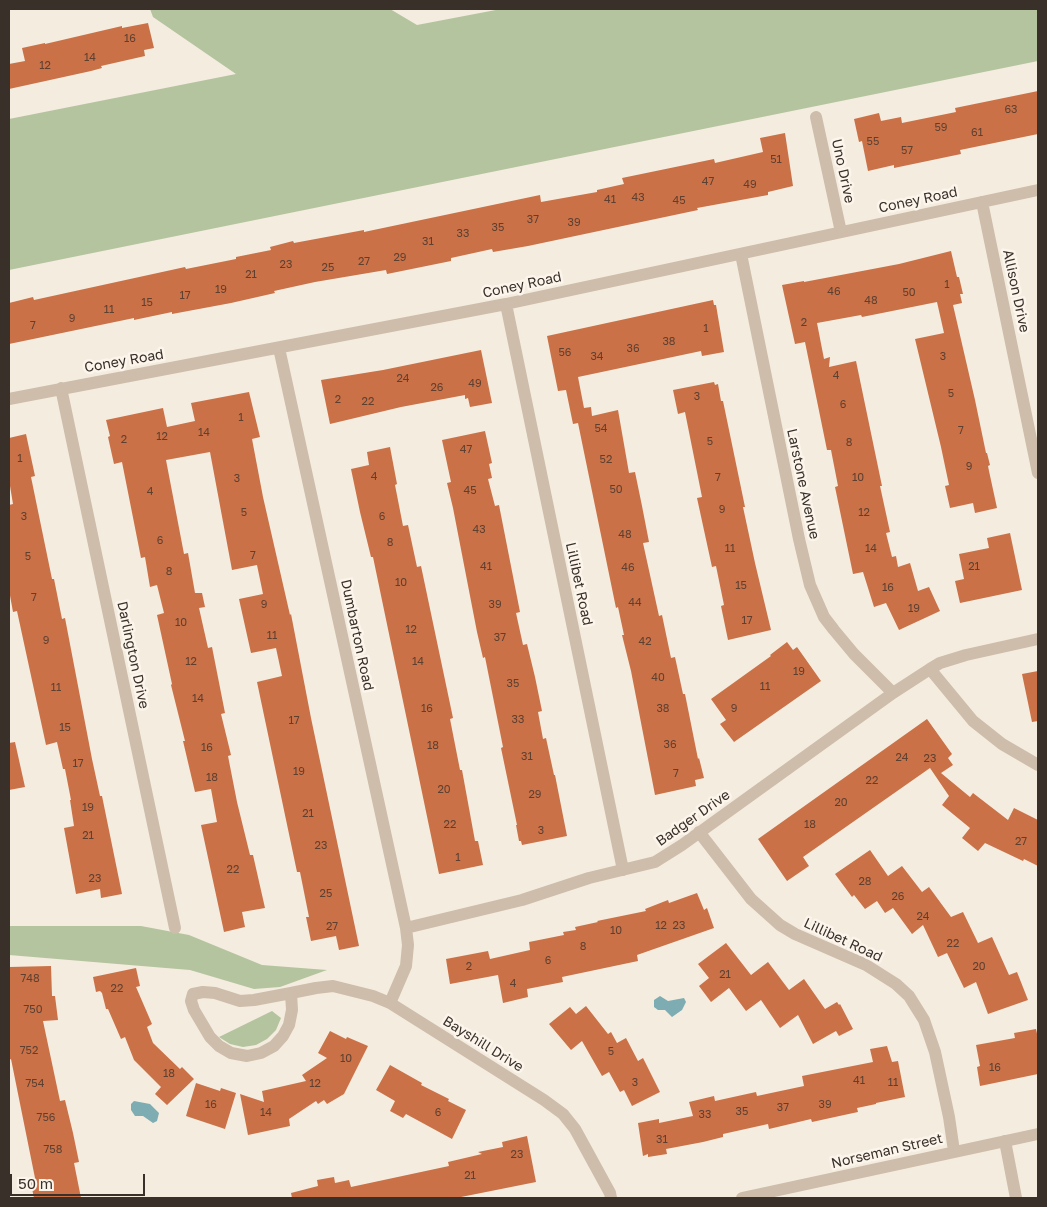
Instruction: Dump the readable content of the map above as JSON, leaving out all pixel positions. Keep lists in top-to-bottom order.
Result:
{
  "streets": {
    "street": [
      "Uno Drive",
      "Coney Road",
      "Allison Drive",
      "Larstone Avenue",
      "Lillibet Road",
      "Dumbarton Road",
      "Darlington Drive",
      "Badger Drive",
      "Bayshill Drive",
      "Norseman Street"
    ]
  },
  "crossings": [
    ["Uno Drive", "Coney Road"],
    ["Coney Road", "Allison Drive"],
    ["Coney Road", "Larstone Avenue"],
    ["Coney Road", "Lillibet Road"],
    ["Coney Road", "Dumbarton Road"],
    ["Coney Road", "Darlington Drive"],
    ["Larstone Avenue", "Badger Drive"],
    ["Lillibet Road", "Badger Drive"],
    ["Lillibet Road", "Norseman Street"],
    ["Dumbarton Road", "Badger Drive"]
  ],
  "house_numbers": [
    "16",
    "14",
    "12",
    "63",
    "59",
    "61",
    "55",
    "57",
    "51",
    "47",
    "49",
    "43",
    "41",
    "45",
    "37",
    "39",
    "35",
    "33",
    "31",
    "29",
    "27",
    "23",
    "25",
    "21",
    "1",
    "19",
    "46",
    "50",
    "17",
    "48",
    "15",
    "11",
    "9",
    "2",
    "7",
    "1",
    "38",
    "36",
    "56",
    "34",
    "3",
    "4",
    "24",
    "49",
    "26",
    "5",
    "3",
    "2",
    "22",
    "6",
    "1",
    "54",
    "7",
    "14",
    "12",
    "2",
    "5",
    "8",
    "47",
    "1",
    "52",
    "9",
    "4",
    "7",
    "10",
    "3",
    "50",
    "45",
    "4",
    "9",
    "5",
    "12",
    "3",
    "6",
    "43",
    "48",
    "6",
    "8",
    "11",
    "14",
    "7",
    "5",
    "41",
    "21",
    "46",
    "8",
    "10",
    "15",
    "16",
    "7",
    "44",
    "9",
    "39",
    "19",
    "17",
    "10",
    "12",
    "11",
    "37",
    "9",
    "42",
    "12",
    "14",
    "19",
    "40",
    "35",
    "11",
    "11",
    "14",
    "16",
    "38",
    "9",
    "33",
    "17",
    "15",
    "36",
    "18",
    "16",
    "31",
    "24",
    "23",
    "17",
    "19",
    "7",
    "18",
    "22",
    "20",
    "29",
    "20",
    "19",
    "21",
    "22",
    "18",
    "3",
    "21",
    "27",
    "23",
    "1",
    "22",
    "23",
    "28",
    "25",
    "26",
    "24",
    "12",
    "23",
    "27",
    "10",
    "22",
    "8",
    "6",
    "2",
    "20",
    "21",
    "748",
    "4",
    "22",
    "750",
    "752",
    "5",
    "10",
    "16",
    "18",
    "41",
    "3",
    "11",
    "754",
    "12",
    "16",
    "39",
    "37",
    "35",
    "14",
    "6",
    "33",
    "756",
    "31",
    "758",
    "23",
    "21"
  ],
  "scale_bar": "50 m"
}
